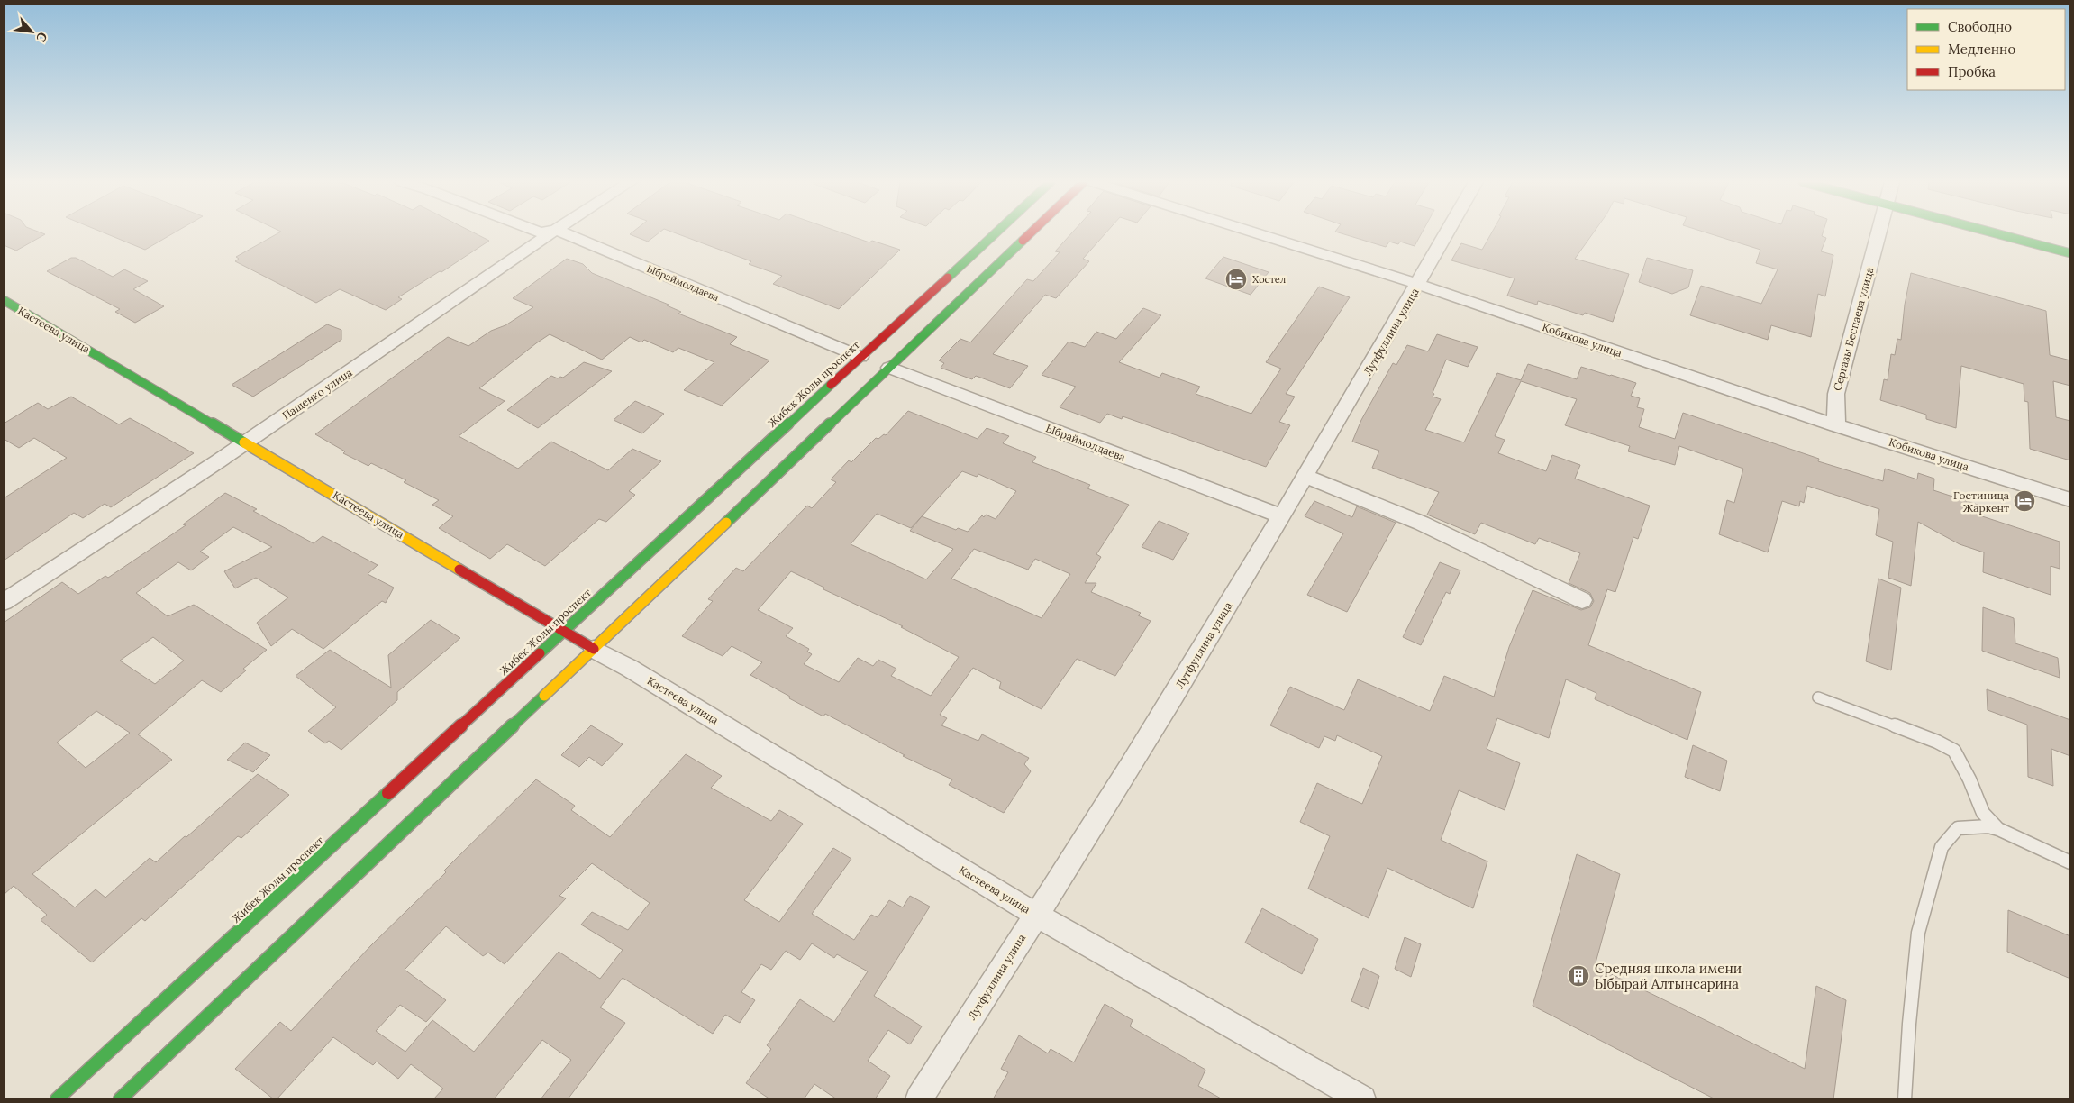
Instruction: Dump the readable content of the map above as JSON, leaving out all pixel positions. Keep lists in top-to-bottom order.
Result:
{
  "streets": {
    "main road": ["Кастеева улица", "Жибек Жолы проспект"],
    "street": [
      "Ыбраймолдаева",
      "Сергазы Беспаева улица",
      "Лутфуллина улица",
      "Кобикова улица",
      "Пащенко улица"
    ]
  },
  "crossings": [
    ["Ыбраймолдаева", "Лутфуллина улица"],
    ["Ыбраймолдаева", "Жибек Жолы проспект"],
    ["Сергазы Беспаева улица", "Кобикова улица"],
    ["Кастеева улица", "Лутфуллина улица"],
    ["Кастеева улица", "Жибек Жолы проспект"],
    ["Кастеева улица", "Пащенко улица"],
    ["Лутфуллина улица", "Кобикова улица"]
  ],
  "places": {
    "hotel": ["Хостел", "Гостиница Жаркент"],
    "building": ["Средняя школа имени Ыбырай Алтынсарина"]
  },
  "legend": ["Свободно", "Медленно", "Пробка"],
  "north": "bottom right"
}
